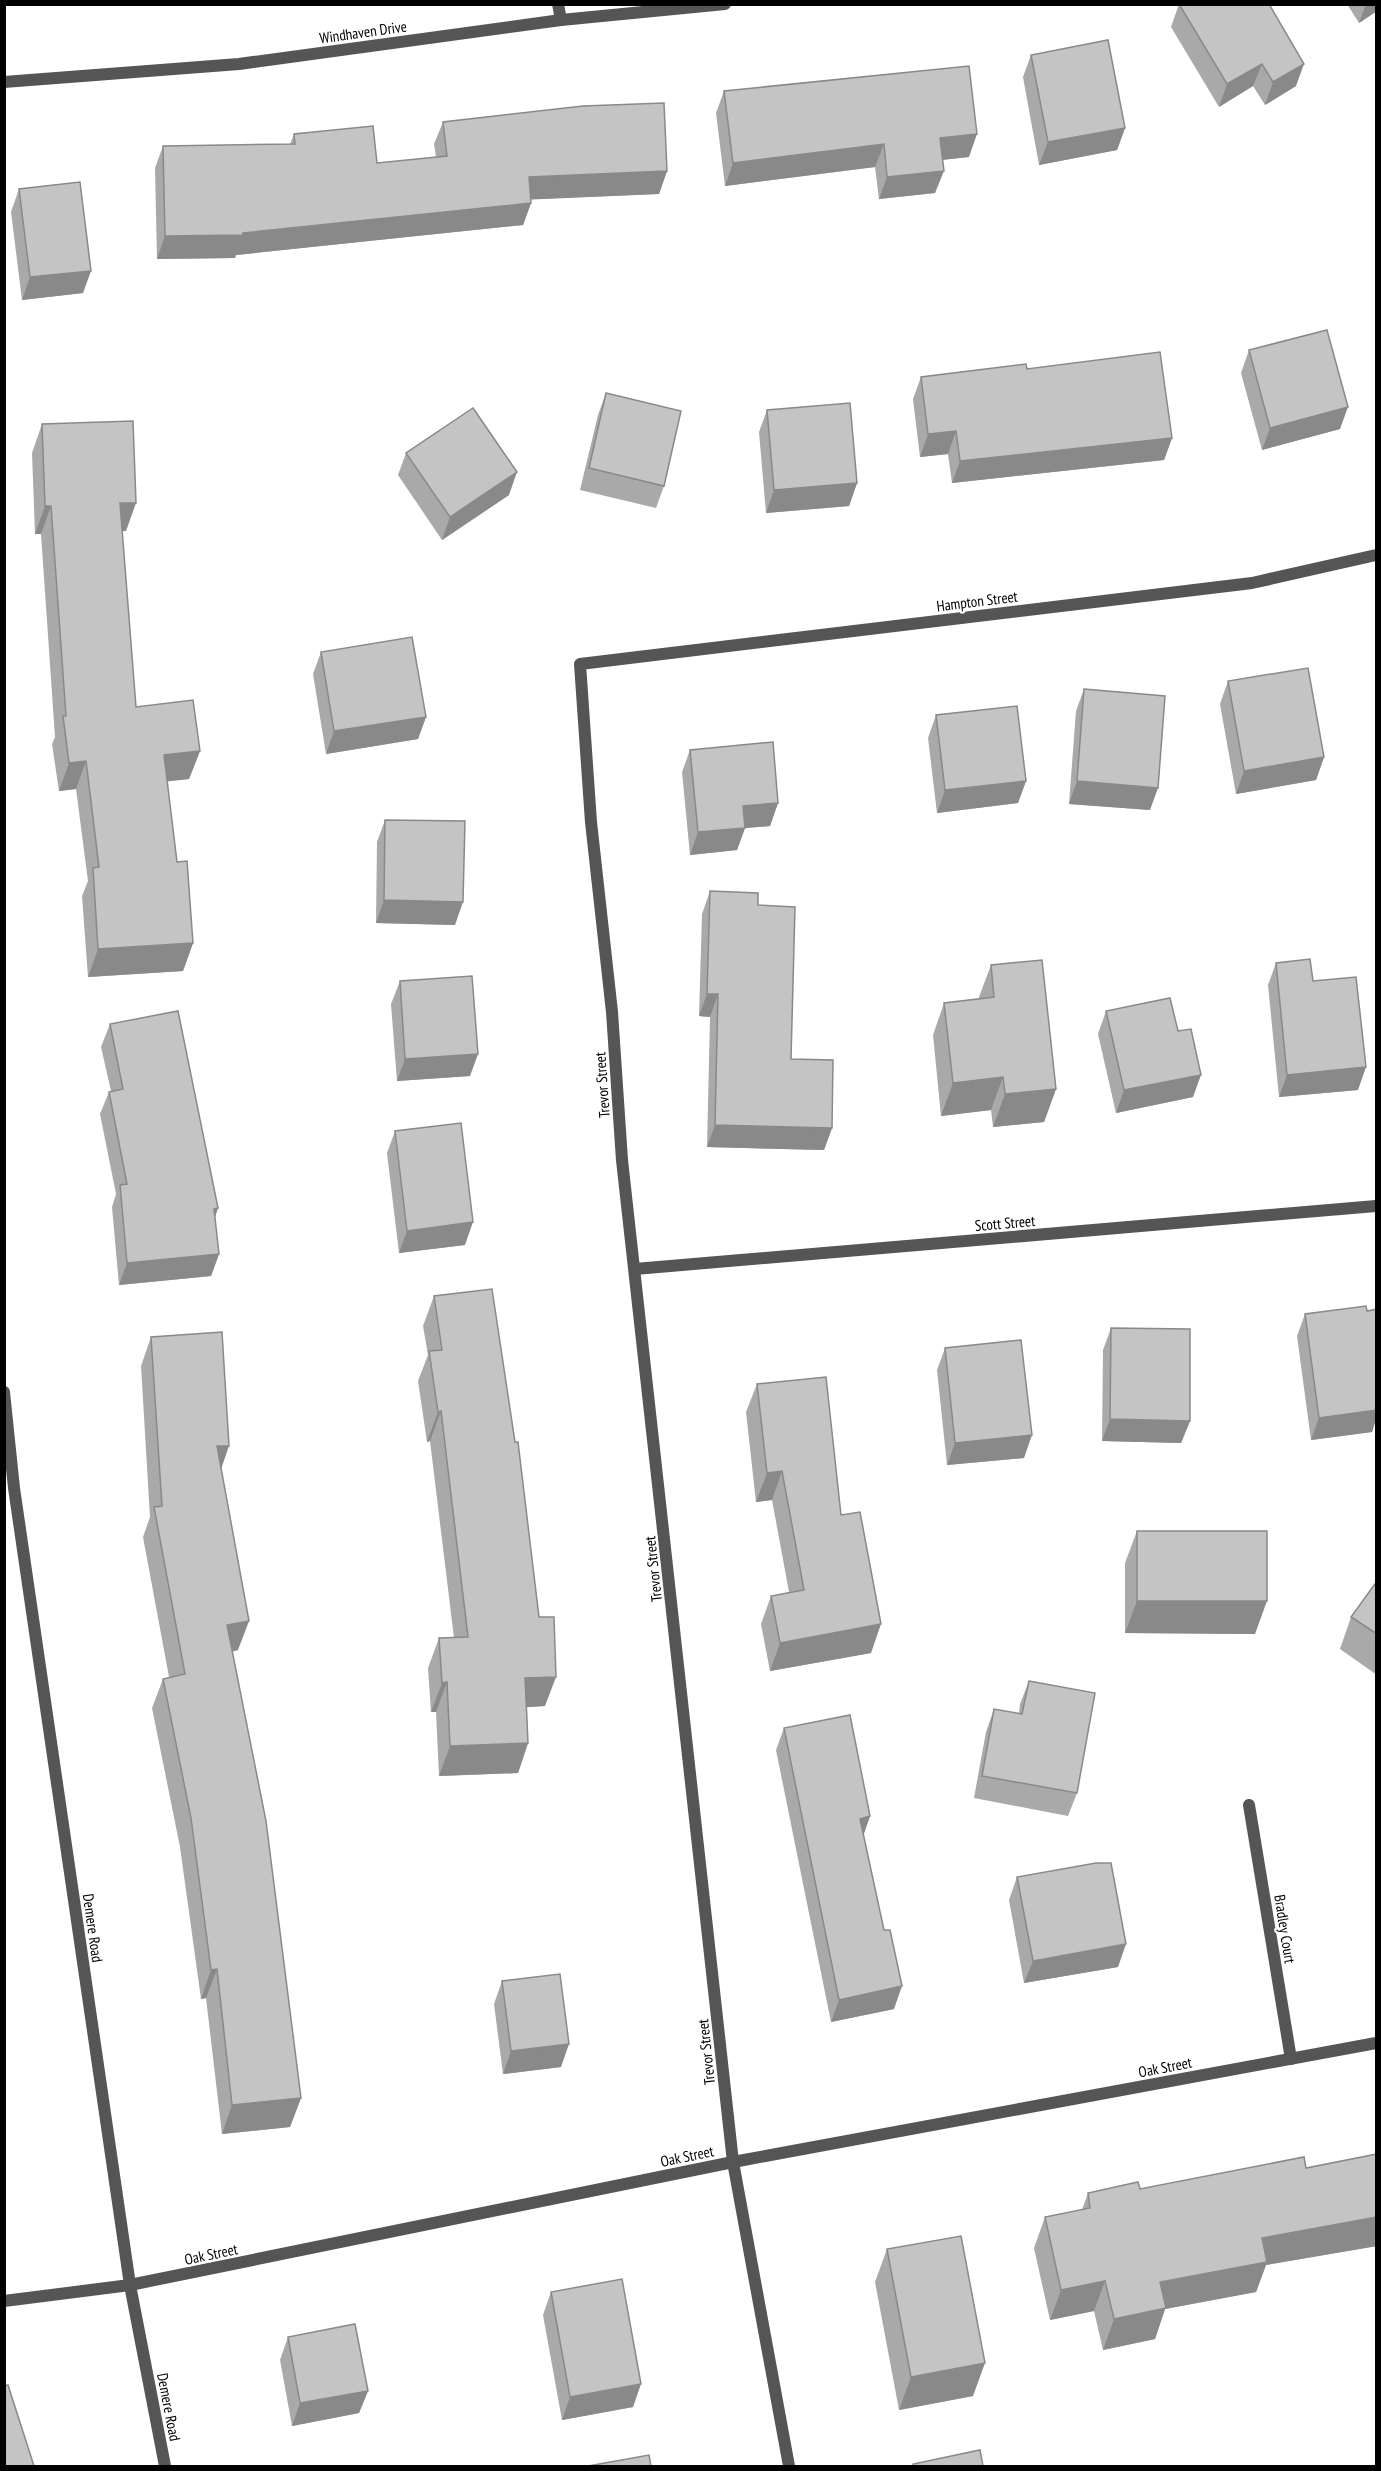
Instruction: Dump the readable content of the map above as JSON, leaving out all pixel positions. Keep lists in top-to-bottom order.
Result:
{
  "streets": {
    "street": [
      "Windhaven Drive",
      "Hampton Street",
      "Trevor Street",
      "Scott Street",
      "Demere Road",
      "Bradley Court",
      "Oak Street"
    ]
  },
  "crossings": [
    ["Hampton Street", "Trevor Street"],
    ["Trevor Street", "Scott Street"],
    ["Trevor Street", "Oak Street"],
    ["Demere Road", "Oak Street"],
    ["Bradley Court", "Oak Street"]
  ]
}
